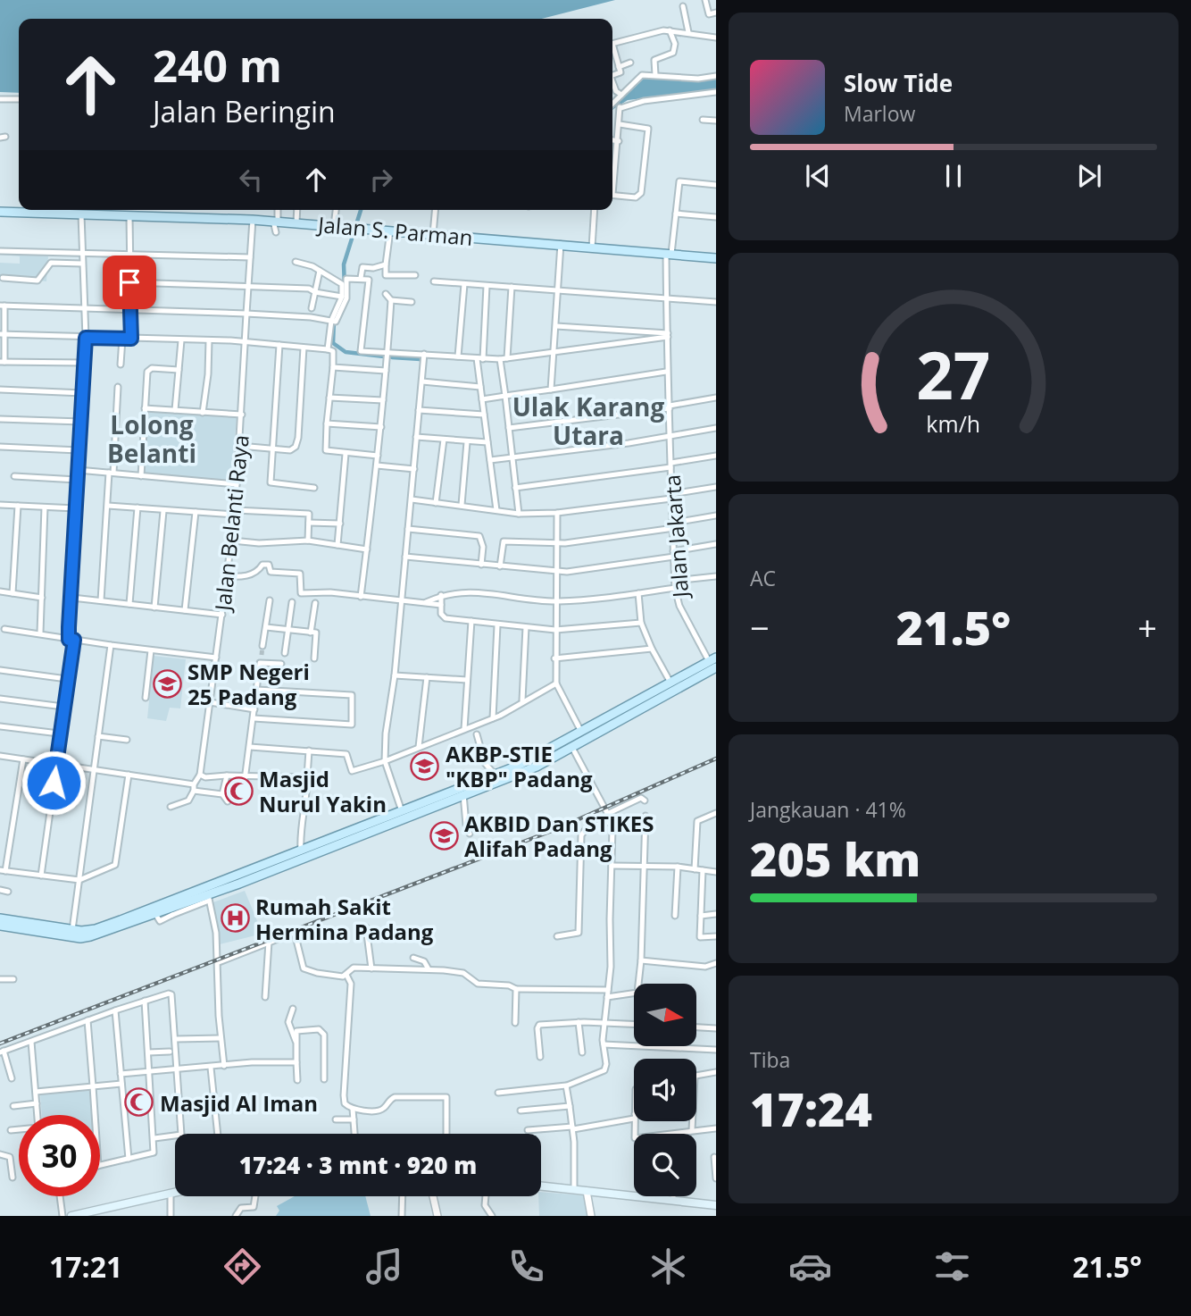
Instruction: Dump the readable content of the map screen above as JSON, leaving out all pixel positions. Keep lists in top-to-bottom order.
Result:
{
  "streets": {
    "main road": ["Jalan S. Parman"],
    "street": ["Jalan Belanti Raya", "Jalan Jakarta"]
  },
  "crossings": [
    ["Jalan S. Parman", "Jalan Belanti Raya"],
    ["Jalan S. Parman", "Jalan Jakarta"]
  ],
  "districts": ["Ulak Karang Utara", "Lolong Belanti"],
  "places": {
    "school or university": ["SMP Negeri 25 Padang", "AKBP-STIE \"KBP\" Padang", "AKBID Dan STIKES Alifah Padang"],
    "mosque": ["Masjid Nurul Yakin", "Masjid Al Iman"],
    "hospital": ["Rumah Sakit Hermina Padang"]
  },
  "north": "right",
  "page": {
    "turn": ["240 m", "Jalan Beringin"],
    "song": ["Slow Tide", "Marlow"],
    "tile": [
      "AC",
      ["Jangkauan · 41%", "205 km"],
      ["Tiba", "17:24"]
    ],
    "heat": ["−", "21.5°", "+"],
    "limit": "30",
    "trip": "17:24 · 3 mnt · 920 m",
    "tabs": ["17:21", "21.5°"],
    "gauge": ["27", "km/h"]
  }
}
